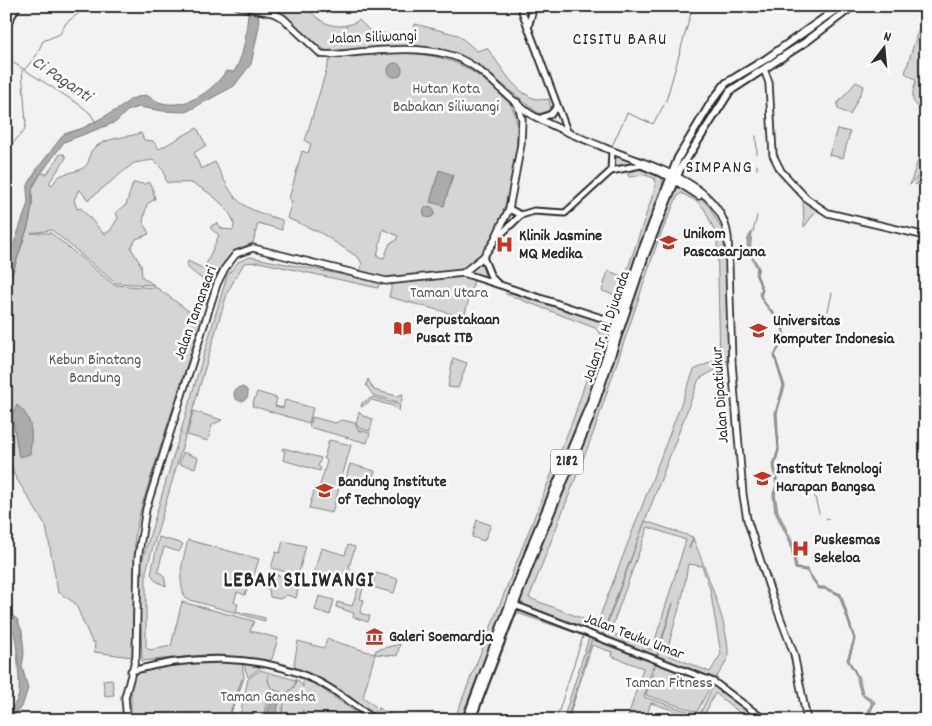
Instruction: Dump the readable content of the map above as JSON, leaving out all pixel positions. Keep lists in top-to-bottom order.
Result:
{
  "streets": {
    "main road": [
      "Jalan Siliwangi",
      "Jalan Tamansari",
      "Jalan Ir. H. Djuanda",
      "Jalan Dipatiukur",
      "2182"
    ],
    "street": ["Jalan Teuku Umar"]
  },
  "crossings": [
    ["Jalan Siliwangi", "Jalan Ir. H. Djuanda"],
    ["Jalan Siliwangi", "Jalan Dipatiukur"],
    ["Jalan Ir. H. Djuanda", "Jalan Dipatiukur"],
    ["Jalan Ir. H. Djuanda", "Jalan Teuku Umar"]
  ],
  "districts": ["CISITU BARU", "SIMPANG", "LEBAK SILIWANGI"],
  "water": ["Ci Paganti"],
  "parks": [
    "Hutan Kota Babakan Siliwangi",
    "Taman Utara",
    "Kebun Binatang Bandung",
    "Taman Fitness",
    "Taman Ganesha"
  ],
  "places": {
    "school or university": [
      "Unikom Pascasarjana",
      "Universitas Komputer Indonesia",
      "Institut Teknologi Harapan Bangsa",
      "Bandung Institute of Technology"
    ],
    "hospital": ["Klinik Jasmine MQ Medika", "Puskesmas Sekeloa"],
    "library": ["Perpustakaan Pusat ITB"],
    "museum": ["Galeri Soemardja"]
  },
  "north": "top"
}
